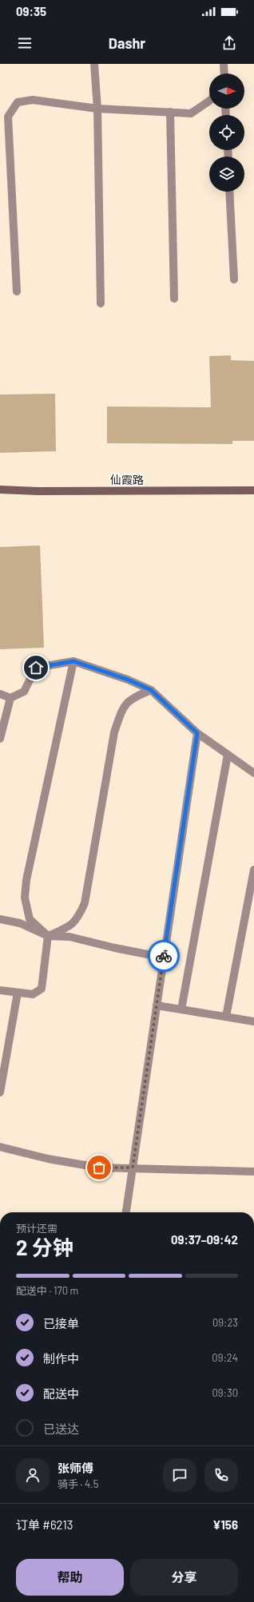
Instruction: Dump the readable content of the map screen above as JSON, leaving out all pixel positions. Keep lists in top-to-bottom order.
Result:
{
  "streets": {
    "street": ["仙霞路"]
  },
  "north": "right",
  "page": {
    "status": "09:35",
    "header": "Dashr",
    "heading": ["2 分钟", "预计还需", "09:37–09:42"],
    "panel": [
      "张师傅",
      "骑手 · 4.5",
      "订单 #6213",
      "¥156"
    ],
    "bar": "配送中 · 170 m",
    "list": [
      ["已接单", "09:23"],
      ["制作中", "09:24"],
      ["配送中", "09:30"],
      "已送达"
    ],
    "buttons": ["帮助", "分享"]
  }
}
